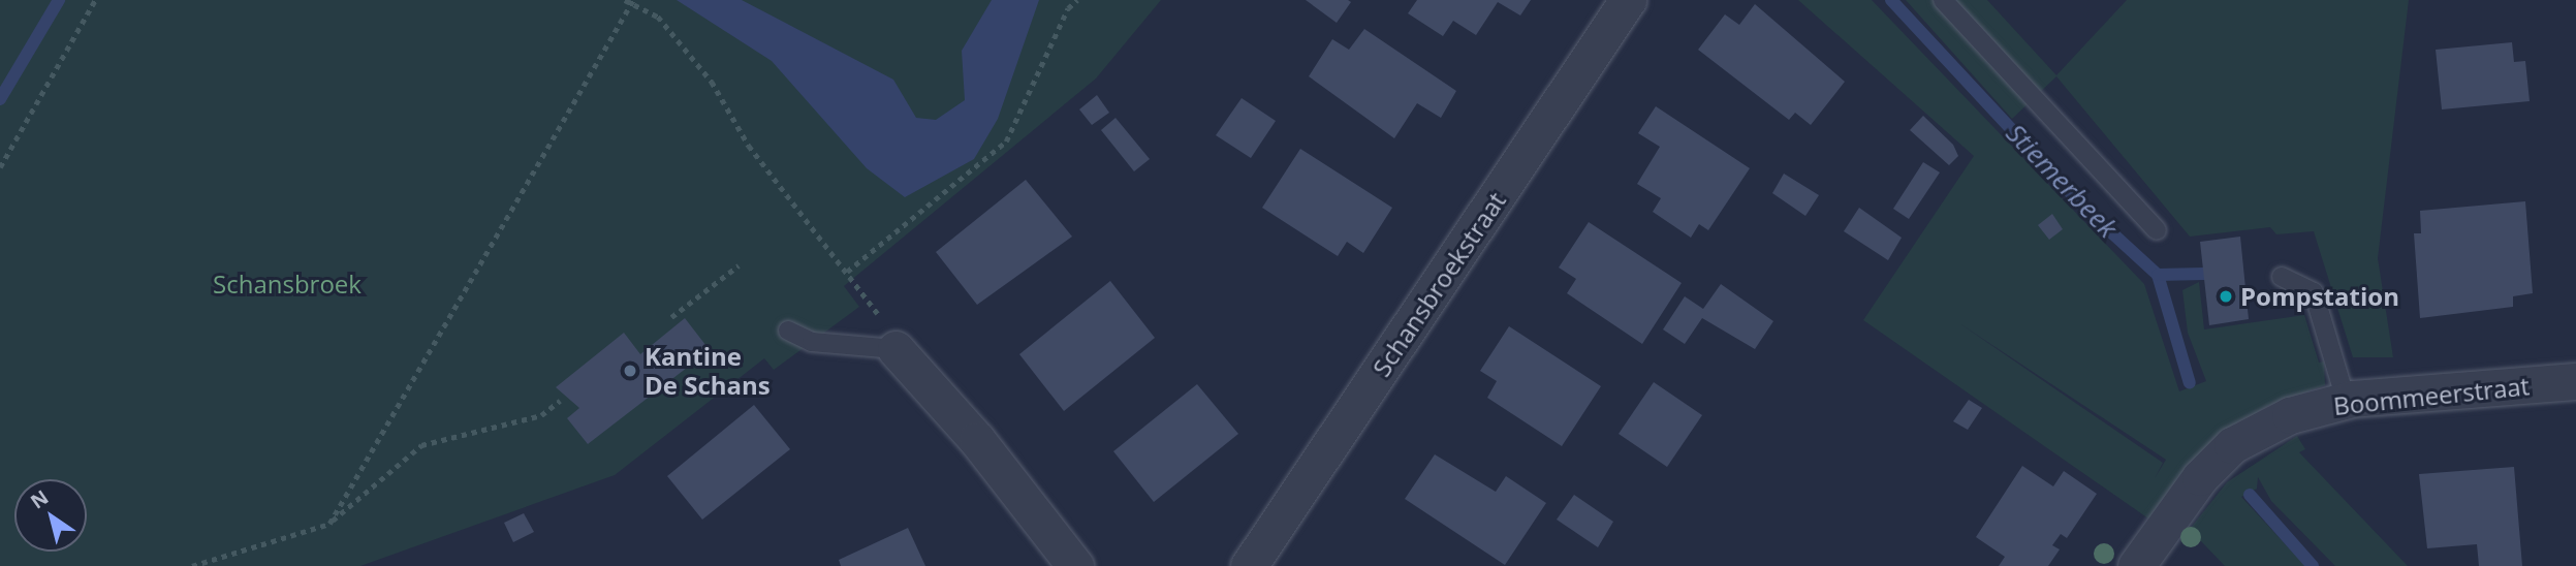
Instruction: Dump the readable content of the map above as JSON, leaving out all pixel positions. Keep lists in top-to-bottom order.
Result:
{
  "streets": {
    "street": ["Schansbroekstraat", "Boommeerstraat"]
  },
  "water": ["Stiemerbeek"],
  "parks": ["Schansbroek"],
  "places": ["Pompstation", "Kantine De Schans"],
  "north": "top left"
}
